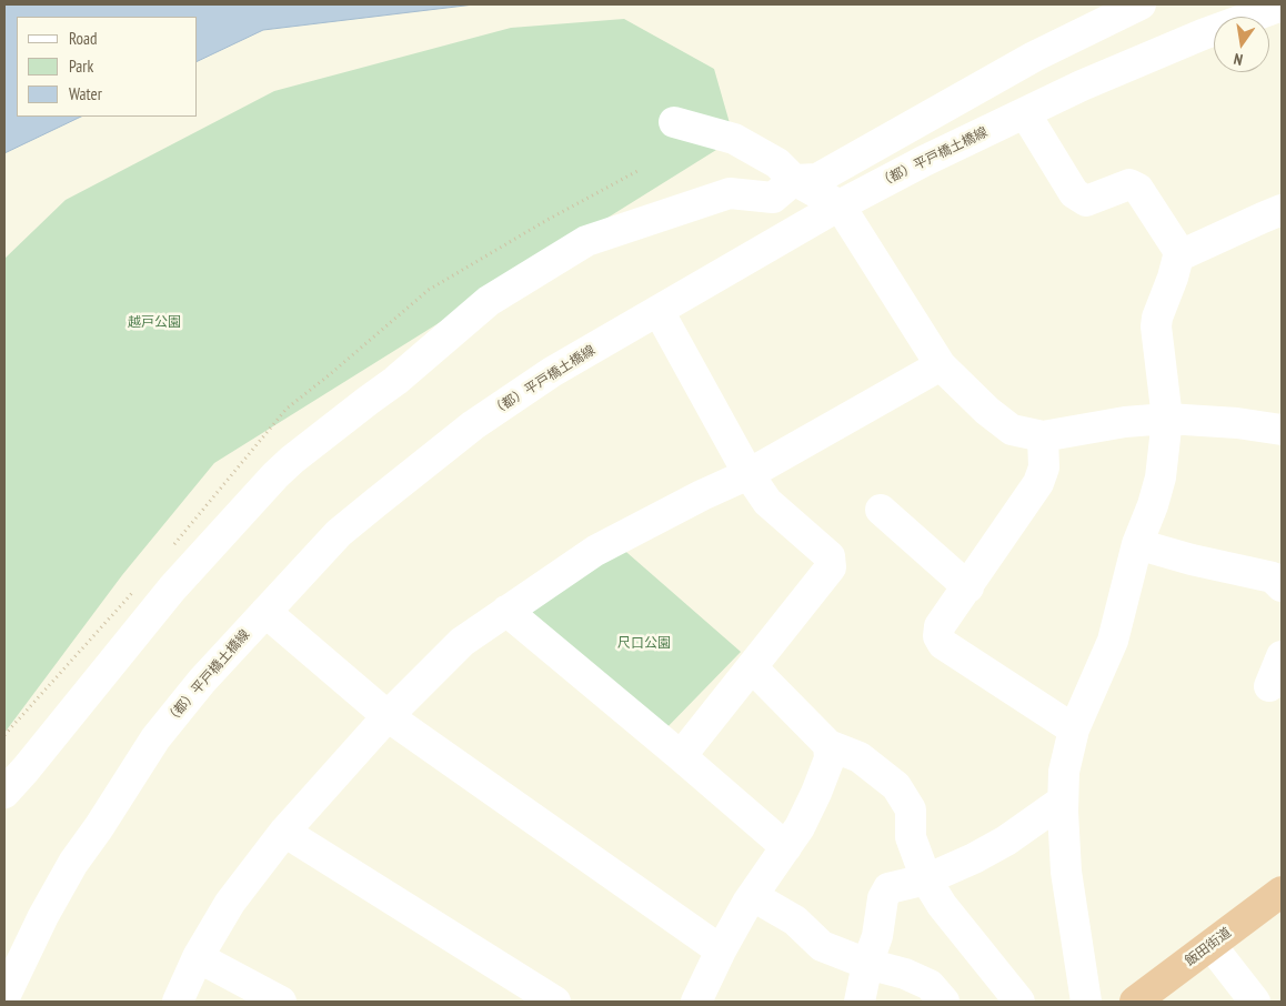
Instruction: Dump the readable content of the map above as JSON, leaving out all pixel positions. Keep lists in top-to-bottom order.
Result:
{
  "streets": {
    "highway": ["飯田街道"],
    "street": ["（都）平戸橋土橋線"]
  },
  "parks": ["越戸公園", "尺口公園"],
  "legend": ["Road", "Park", "Water"],
  "north": "bottom"
}
